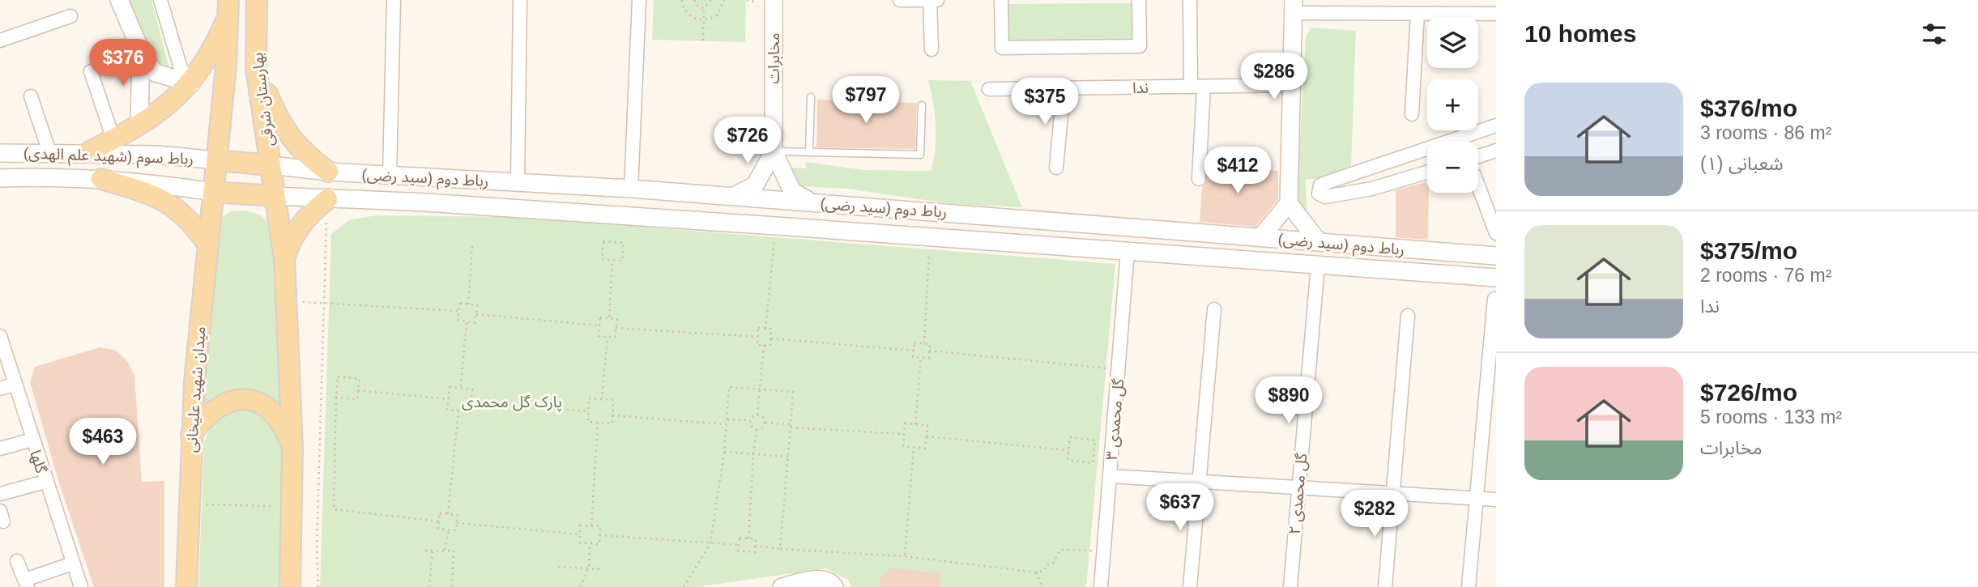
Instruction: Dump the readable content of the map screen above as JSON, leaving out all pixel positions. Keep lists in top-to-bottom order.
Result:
{
  "streets": {
    "main road": [
      "مخابرات",
      "بهارستان شرقی",
      "رباط سوم (شهید علم الهدی)",
      "رباط دوم (سید رضی)",
      "میدان شهید علیخانی"
    ],
    "street": [
      "ندا",
      "گل محمدی ۳",
      "گلها",
      "گل محمدی ۲"
    ]
  },
  "crossings": [
    ["بهارستان شرقی", "رباط سوم (شهید علم الهدی)"],
    ["بهارستان شرقی", "رباط دوم (سید رضی)"],
    ["بهارستان شرقی", "میدان شهید علیخانی"],
    ["رباط سوم (شهید علم الهدی)", "میدان شهید علیخانی"],
    ["رباط دوم (سید رضی)", "گل محمدی ۳"],
    ["رباط دوم (سید رضی)", "گل محمدی ۲"]
  ],
  "parks": ["پارک گل محمدی"],
  "page": {
    "heading": "10 homes",
    "map_buttons": ["+", "−"],
    "price": [
      "$376",
      "$286",
      "$797",
      "$375",
      "$726",
      "$412",
      "$890",
      "$463",
      "$637",
      "$282"
    ],
    "list": [
      {
        "name": "$376/mo",
        "note": "3 rooms · 86 m² · شعبانی (۱)"
      },
      {
        "name": "$375/mo",
        "note": "2 rooms · 76 m² · ندا"
      },
      {
        "name": "$726/mo",
        "note": "5 rooms · 133 m² · مخابرات"
      }
    ]
  }
}
